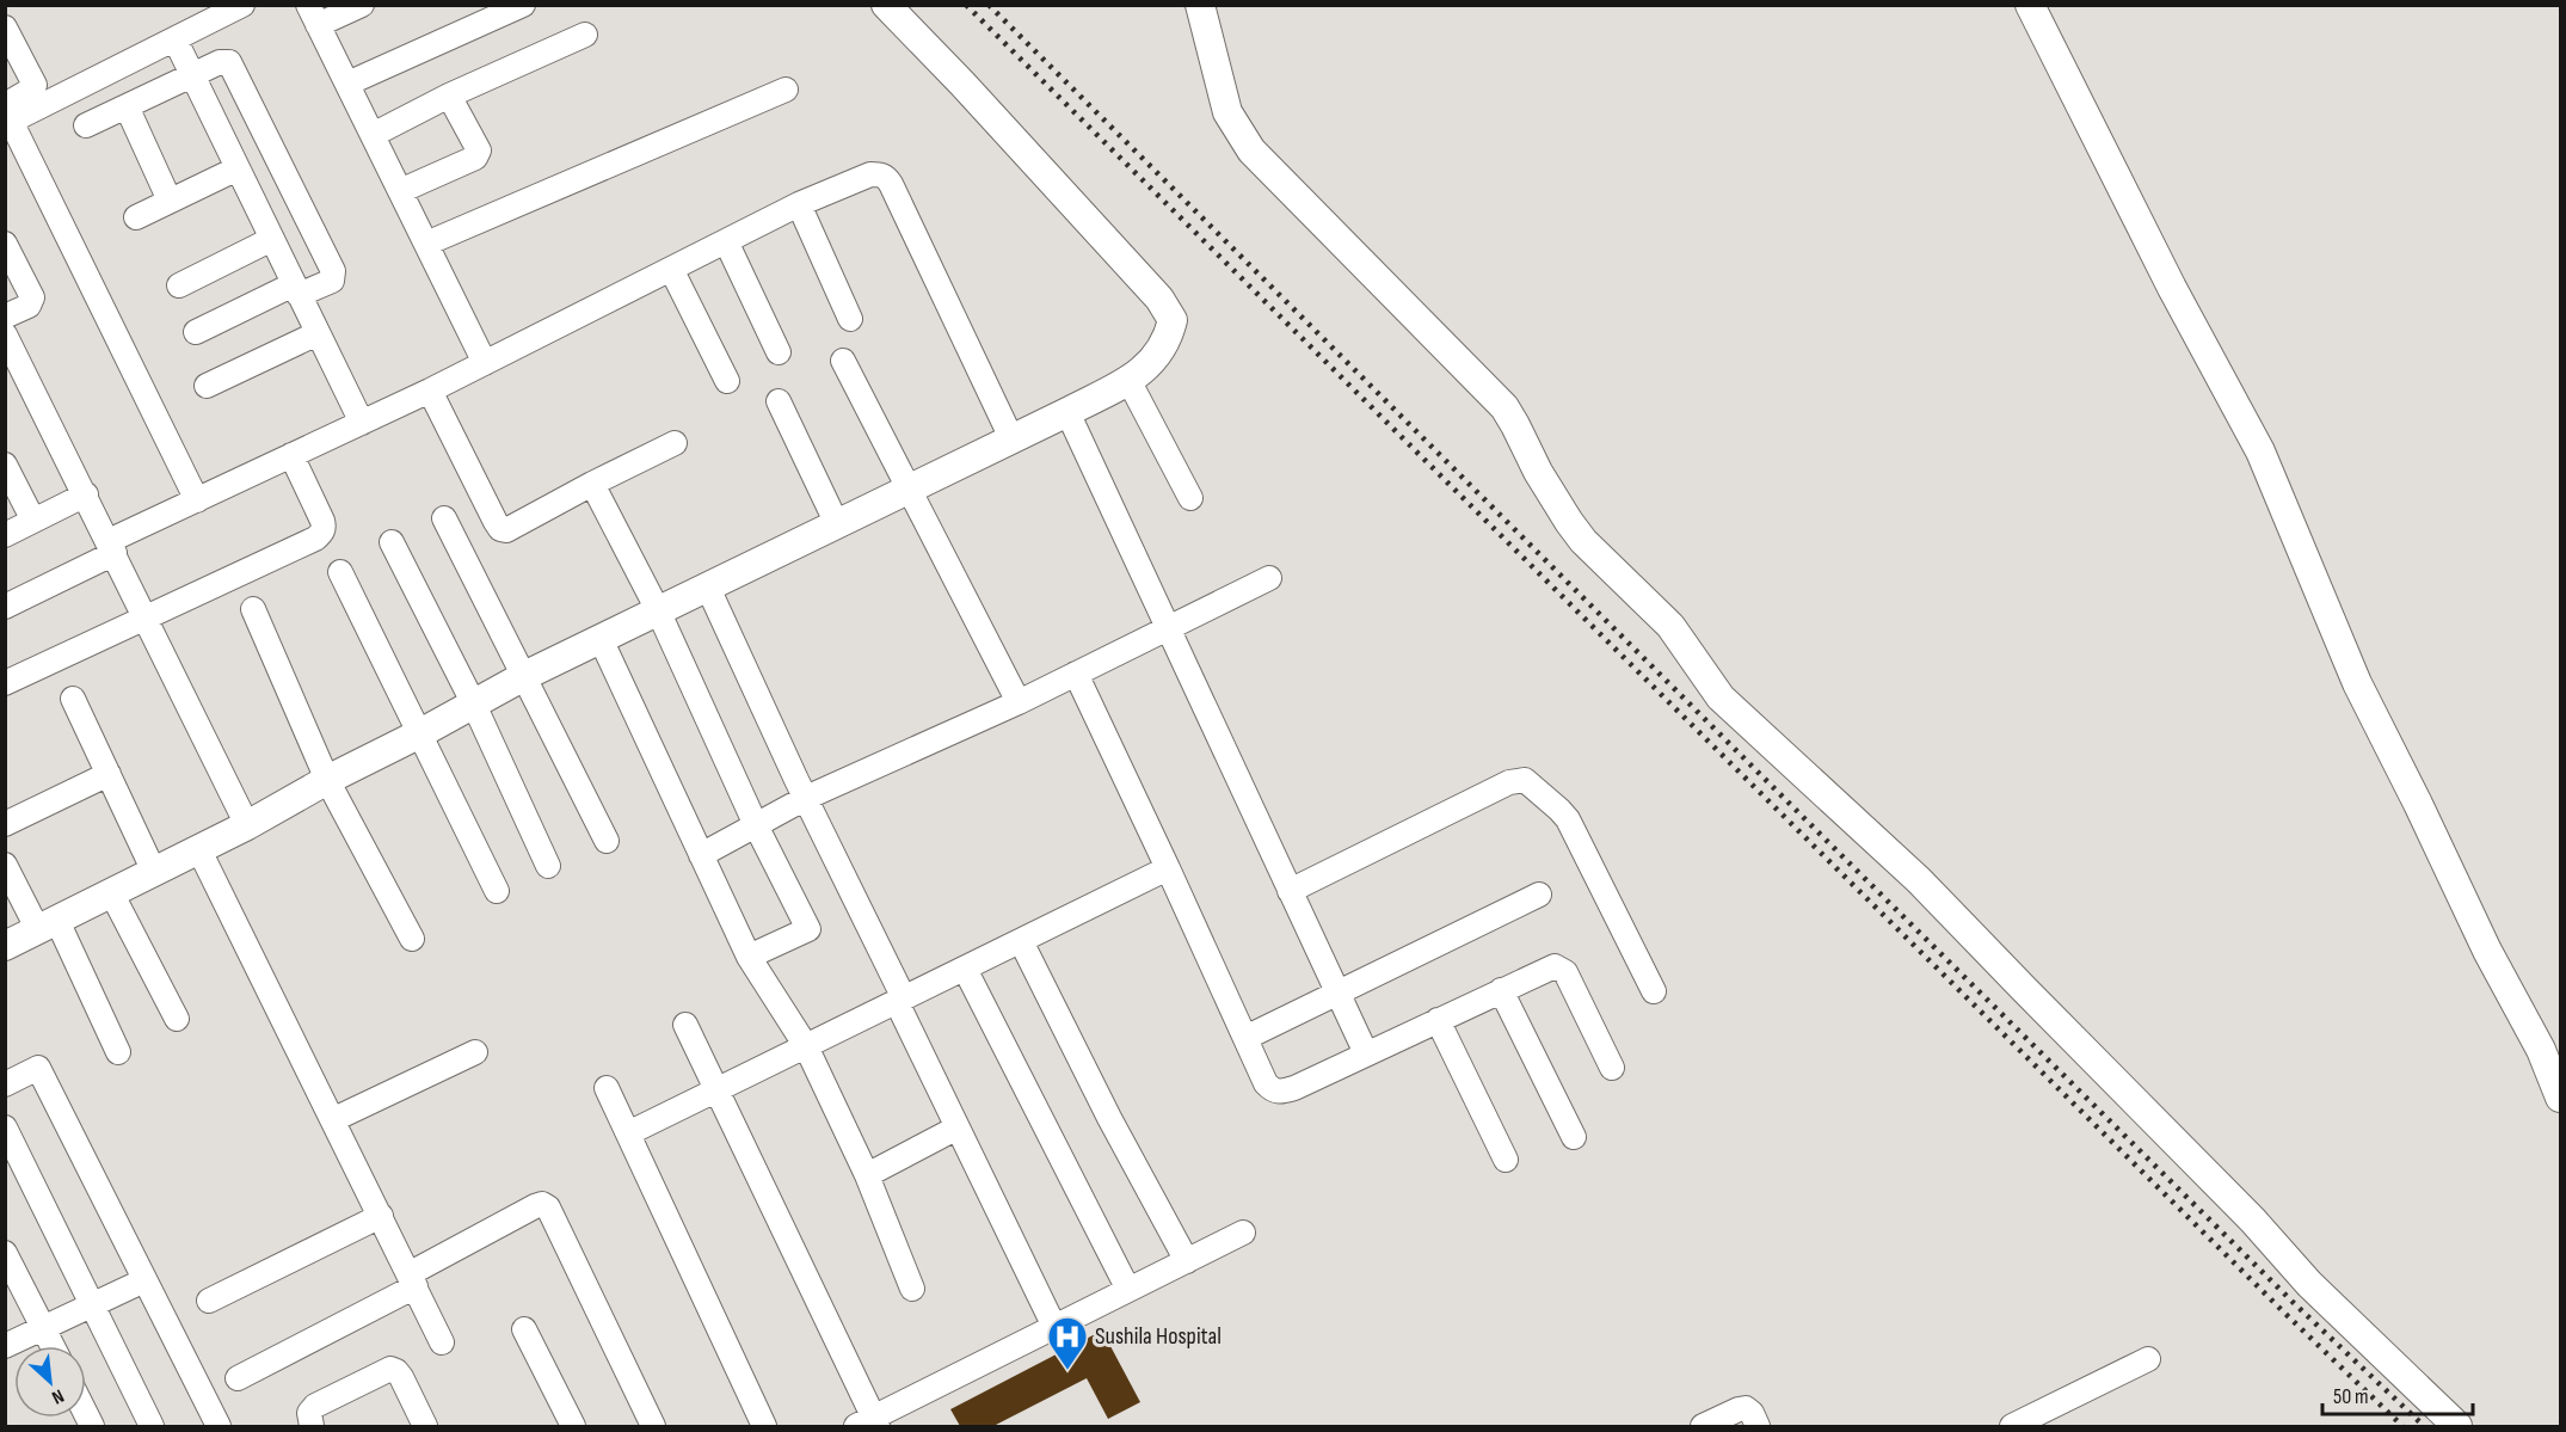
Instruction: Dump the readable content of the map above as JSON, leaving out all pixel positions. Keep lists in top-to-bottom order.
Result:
{
  "places": {
    "hospital": ["Sushila Hospital"]
  },
  "scale_bar": "50 m",
  "north": "bottom right"
}
